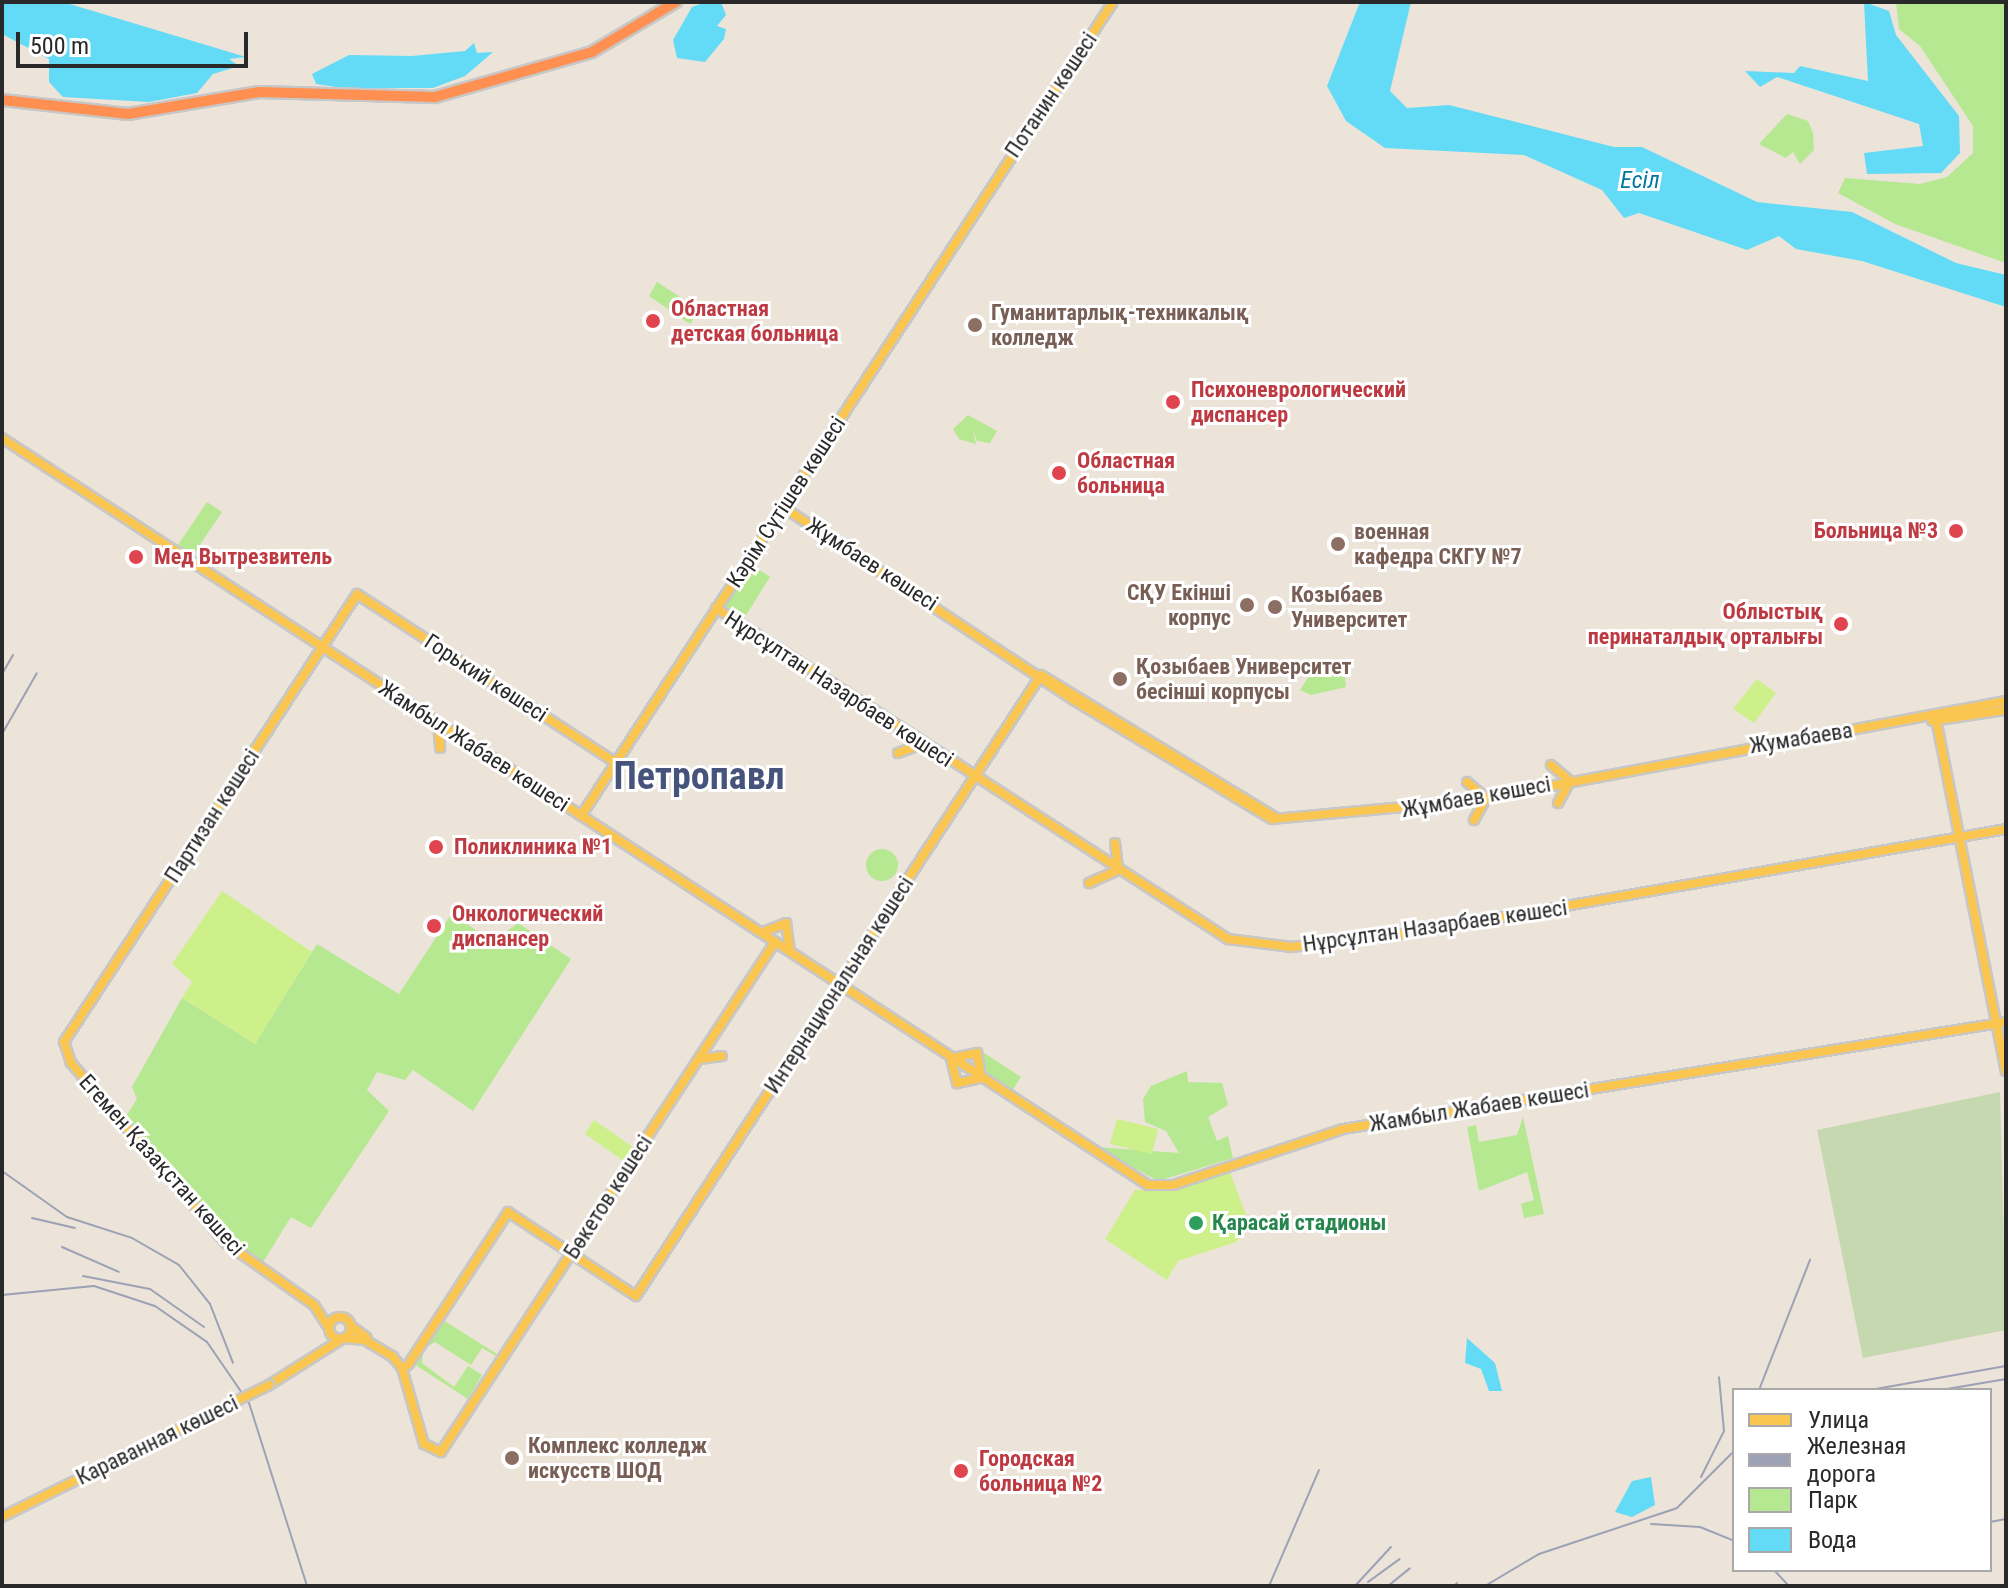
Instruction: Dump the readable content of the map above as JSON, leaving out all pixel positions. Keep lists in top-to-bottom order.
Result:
{
  "streets": {
    "main road": [
      "Потанин көшесі",
      "Кәрім Сүтішев көшесі",
      "Жұмбаев көшесі",
      "Горький көшесі",
      "Нұрсұлтан Назарбаев көшесі",
      "Жумабаева",
      "Жамбыл Жабаев көшесі",
      "Партизан көшесі",
      "Интернациональная көшесі",
      "Егемен Қазақстан көшесі",
      "Бөкетов көшесі",
      "Караванная көшесі"
    ]
  },
  "crossings": [
    ["Потанин көшесі", "Кәрім Сүтішев көшесі"],
    ["Кәрім Сүтішев көшесі", "Жұмбаев көшесі"],
    ["Кәрім Сүтішев көшесі", "Горький көшесі"],
    ["Кәрім Сүтішев көшесі", "Нұрсұлтан Назарбаев көшесі"],
    ["Кәрім Сүтішев көшесі", "Жамбыл Жабаев көшесі"],
    ["Жұмбаев көшесі", "Жумабаева"],
    ["Жұмбаев көшесі", "Интернациональная көшесі"],
    ["Горький көшесі", "Партизан көшесі"],
    ["Нұрсұлтан Назарбаев көшесі", "Интернациональная көшесі"],
    ["Жамбыл Жабаев көшесі", "Партизан көшесі"],
    ["Жамбыл Жабаев көшесі", "Интернациональная көшесі"],
    ["Жамбыл Жабаев көшесі", "Бөкетов көшесі"],
    ["Партизан көшесі", "Егемен Қазақстан көшесі"],
    ["Интернациональная көшесі", "Бөкетов көшесі"],
    ["Егемен Қазақстан көшесі", "Караванная көшесі"]
  ],
  "districts": ["Петропавл"],
  "water": ["Есіл"],
  "places": [
    "Областная детская больница",
    "Гуманитарлық-техникалық колледж",
    "Психоневрологический диспансер",
    "Областная больница",
    "Больница №3",
    "военная кафедра СКГУ №7",
    "Мед Вытрезвитель",
    "СҚУ Екінші корпус",
    "Козыбаев Университет",
    "Облыстық перинаталдық орталығы",
    "Қозыбаев Университет бесінші корпусы",
    "Поликлиника №1",
    "Онкологический диспансер",
    "Қарасай стадионы",
    "Комплекс колледж искусств ШОД",
    "Городская больница №2"
  ],
  "legend": [
    "Улица",
    "Железная дорога",
    "Парк",
    "Вода"
  ],
  "scale_bar": "500 m"
}
